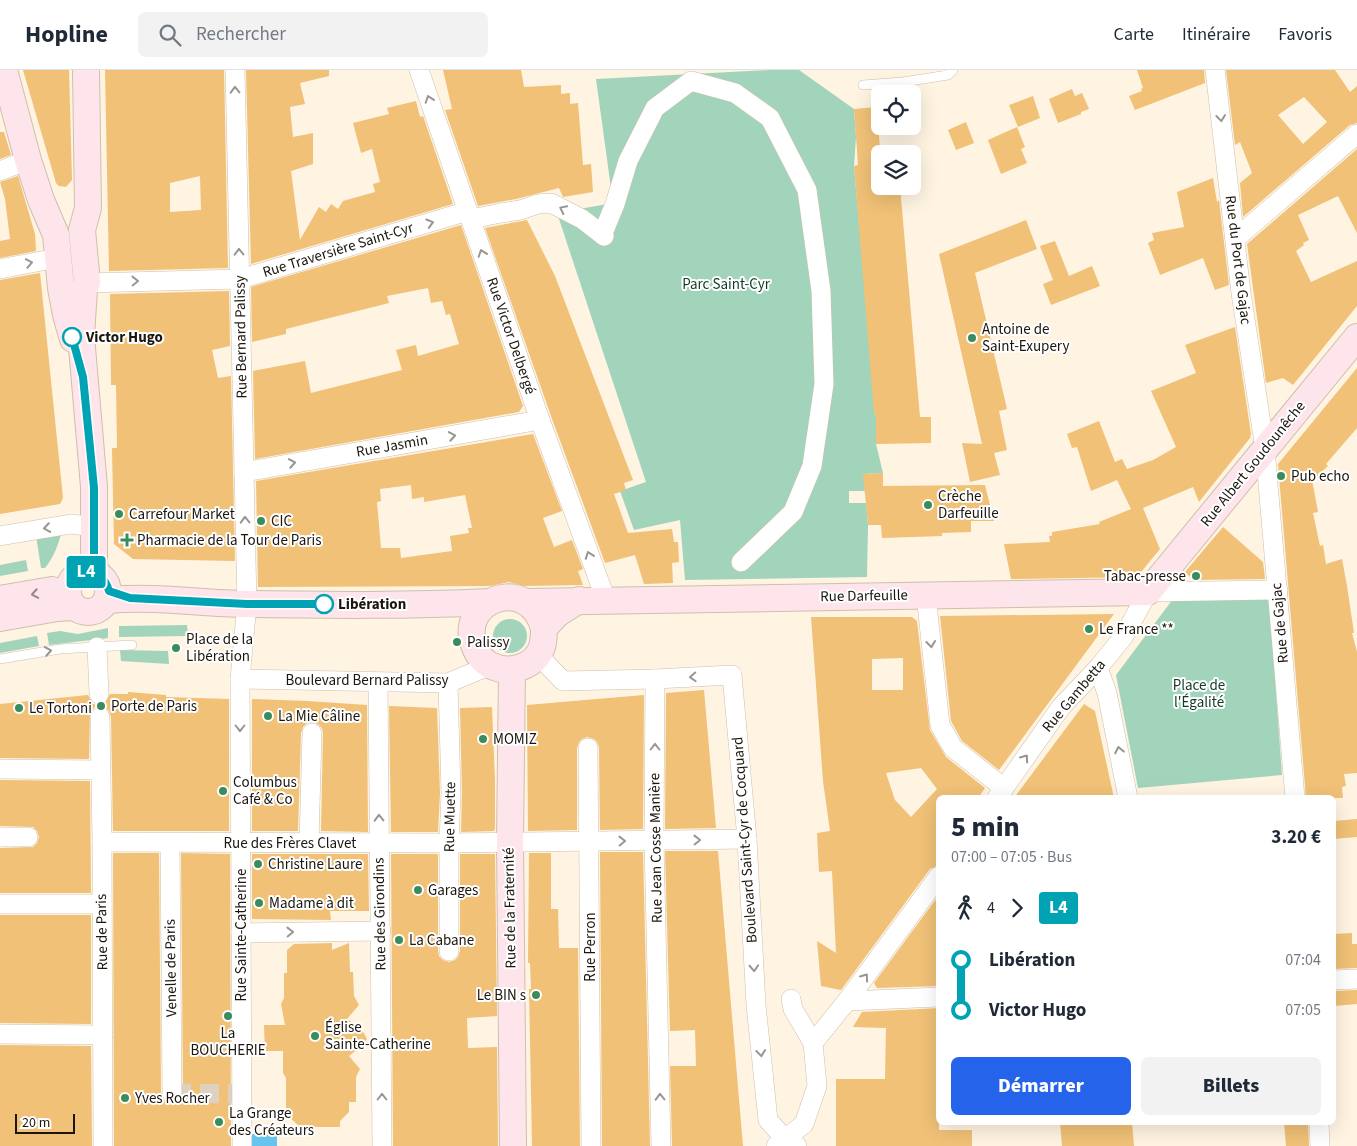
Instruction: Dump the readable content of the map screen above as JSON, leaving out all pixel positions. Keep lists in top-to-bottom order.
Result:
{
  "streets": {
    "main road": ["Rue Albert Goudounêche", "Rue Darfeuille", "Rue de la Fraternité"],
    "street": [
      "Rue Traversière Saint-Cyr",
      "Rue du Port de Gajac",
      "Rue Victor Delbergé",
      "Rue Bernard Palissy",
      "Rue Jasmin",
      "Rue de Gajac",
      "Boulevard Bernard Palissy",
      "Rue Gambetta",
      "Rue Muette",
      "Boulevard Saint-Cyr de Cocquard",
      "Rue des Frères Clavet",
      "Rue Jean Cosse Manière",
      "Rue des Girondins",
      "Rue de Paris",
      "Rue Sainte-Catherine",
      "Rue Perron",
      "Venelle de Paris"
    ]
  },
  "crossings": [
    ["Rue Traversière Saint-Cyr", "Rue Victor Delbergé"],
    ["Rue Traversière Saint-Cyr", "Rue Bernard Palissy"],
    ["Rue du Port de Gajac", "Rue Albert Goudounêche"],
    ["Rue du Port de Gajac", "Rue de Gajac"],
    ["Rue Victor Delbergé", "Rue Jasmin"],
    ["Rue Victor Delbergé", "Rue Darfeuille"],
    ["Rue Bernard Palissy", "Rue Jasmin"],
    ["Rue Bernard Palissy", "Rue Sainte-Catherine"],
    ["Rue Albert Goudounêche", "Rue Darfeuille"],
    ["Rue Albert Goudounêche", "Rue de Gajac"],
    ["Rue Albert Goudounêche", "Rue Gambetta"],
    ["Rue Darfeuille", "Boulevard Bernard Palissy"],
    ["Rue Darfeuille", "Rue Gambetta"],
    ["Rue Darfeuille", "Rue de la Fraternité"],
    ["Boulevard Bernard Palissy", "Rue Muette"],
    ["Boulevard Bernard Palissy", "Rue de la Fraternité"],
    ["Boulevard Bernard Palissy", "Rue des Girondins"],
    ["Boulevard Bernard Palissy", "Rue Sainte-Catherine"],
    ["Rue Muette", "Rue des Frères Clavet"],
    ["Boulevard Saint-Cyr de Cocquard", "Rue des Frères Clavet"],
    ["Boulevard Saint-Cyr de Cocquard", "Rue Jean Cosse Manière"],
    ["Rue des Frères Clavet", "Rue Jean Cosse Manière"],
    ["Rue des Frères Clavet", "Rue de la Fraternité"],
    ["Rue des Frères Clavet", "Rue des Girondins"],
    ["Rue des Frères Clavet", "Rue de Paris"],
    ["Rue des Frères Clavet", "Rue Sainte-Catherine"],
    ["Rue des Frères Clavet", "Rue Perron"],
    ["Rue des Frères Clavet", "Venelle de Paris"]
  ],
  "one_way": [
    "Rue du Port de Gajac",
    "Rue Victor Delbergé",
    "Rue Bernard Palissy",
    "Rue Jasmin",
    "Rue Gambetta",
    "Rue Jean Cosse Manière",
    "Rue des Girondins"
  ],
  "parks": ["Parc Saint-Cyr", "Place de l'Égalité"],
  "places": {
    "other": [
      "Victor Hugo",
      "Antoine de Saint-Exupery",
      "Pub echo",
      "Crèche Darfeuille",
      "Carrefour Market",
      "CIC",
      "Tabac-presse",
      "Libération",
      "Le France **",
      "Palissy",
      "Place de la Libération",
      "Porte de Paris",
      "Le Tortoni",
      "La Mie Câline",
      "MOMIZ",
      "Columbus Café & Co",
      "Christine Laure",
      "Garages",
      "Madame à dit",
      "La Cabane",
      "Le BIN s",
      "La BOUCHERIE",
      "Église Sainte-Catherine",
      "Yves Rocher",
      "La Grange des Créateurs"
    ],
    "health": ["Pharmacie de la Tour de Paris"]
  },
  "lines": ["bus line L4"],
  "scale_bar": "20 m",
  "page": {
    "header": "Hopline",
    "search": "Rechercher",
    "nav": ["Carte", "Itinéraire", "Favoris"],
    "on_map": "L4",
    "heading": ["5 min", "07:00 – 07:05 · Bus", "3.20 €"],
    "legs": ["4", "L4"],
    "list": [
      {
        "name": "Libération",
        "value": "07:04"
      },
      {
        "name": "Victor Hugo",
        "value": "07:05"
      }
    ],
    "buttons": ["Démarrer", "Billets"],
    "scale": "20 m"
  }
}
